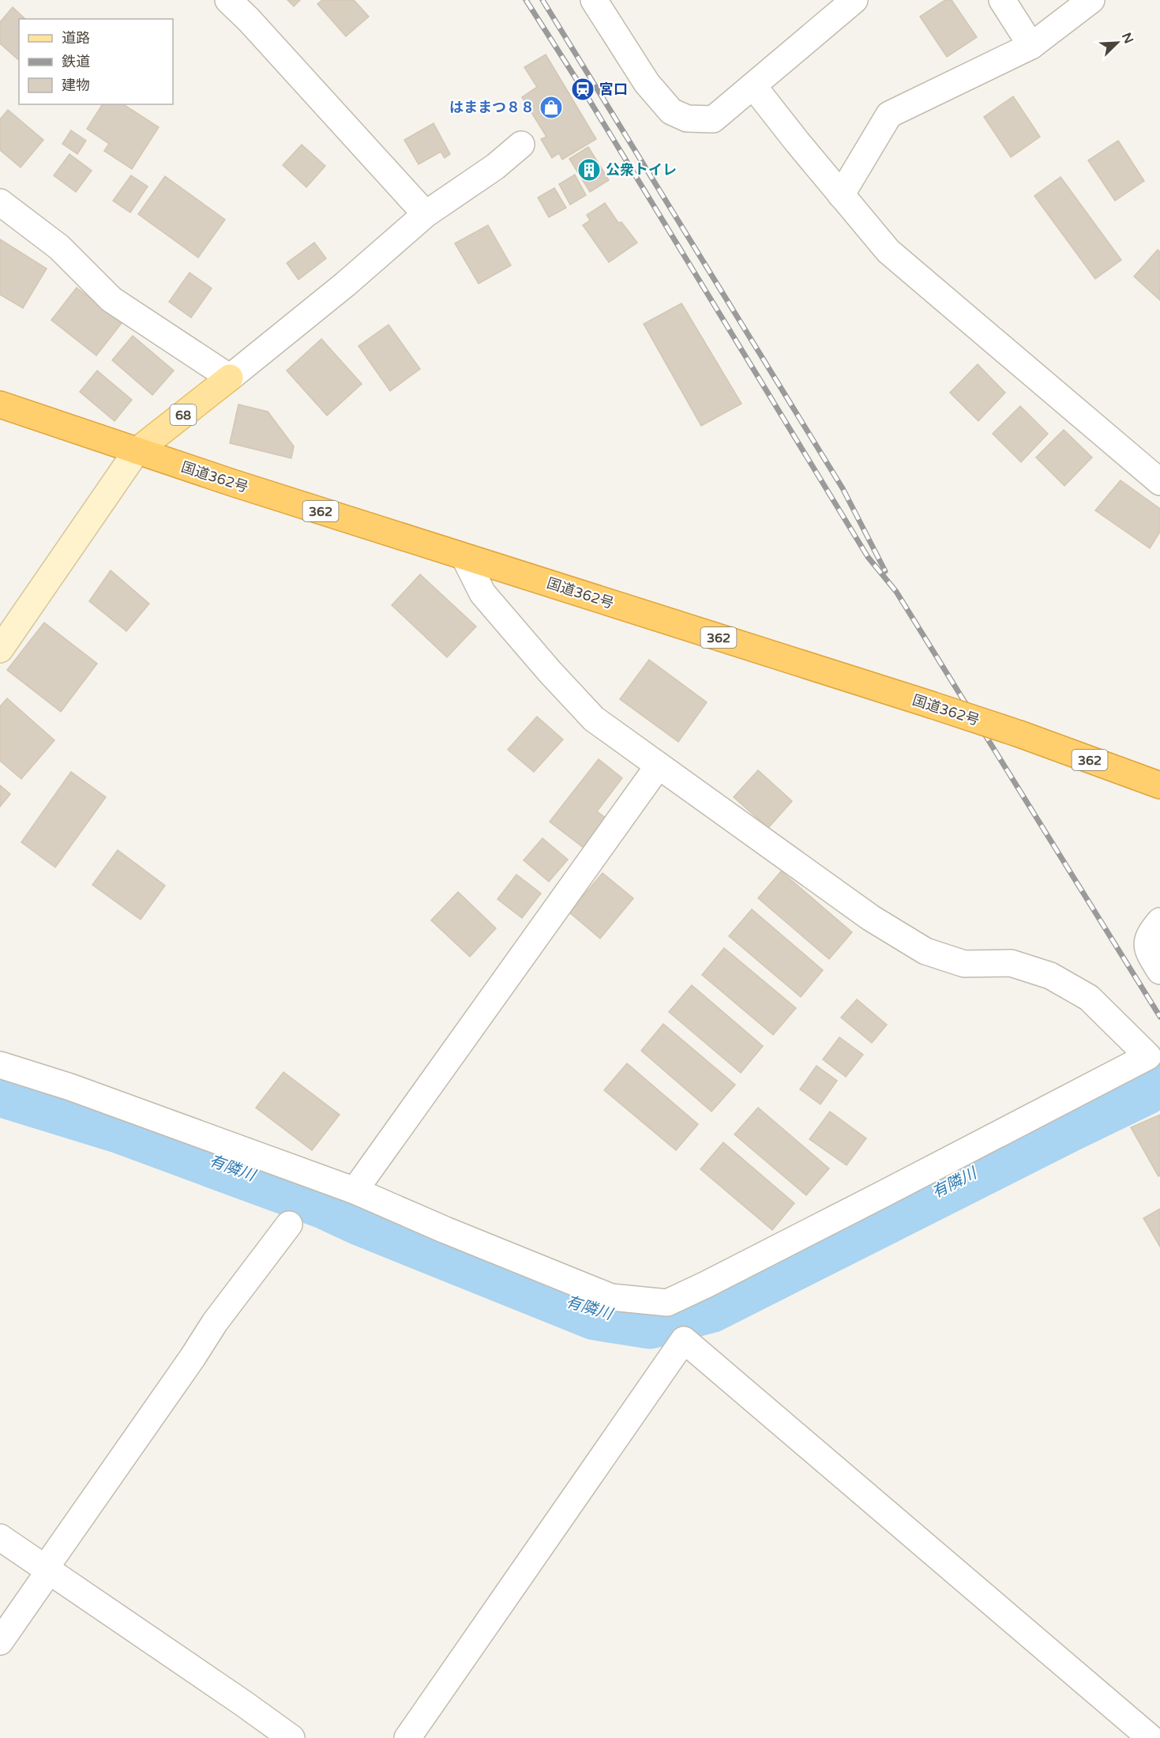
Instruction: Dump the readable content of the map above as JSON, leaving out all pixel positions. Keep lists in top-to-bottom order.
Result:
{
  "streets": {
    "highway": ["国道362号", "362"],
    "main road": ["68"]
  },
  "crossings": [
    ["68", "国道362号"]
  ],
  "water": ["有隣川"],
  "places": {
    "station": ["宮口"],
    "shop": ["はままつ８８"],
    "building": ["公衆トイレ"]
  },
  "legend": ["道路", "鉄道", "建物"],
  "north": "top right"
}
